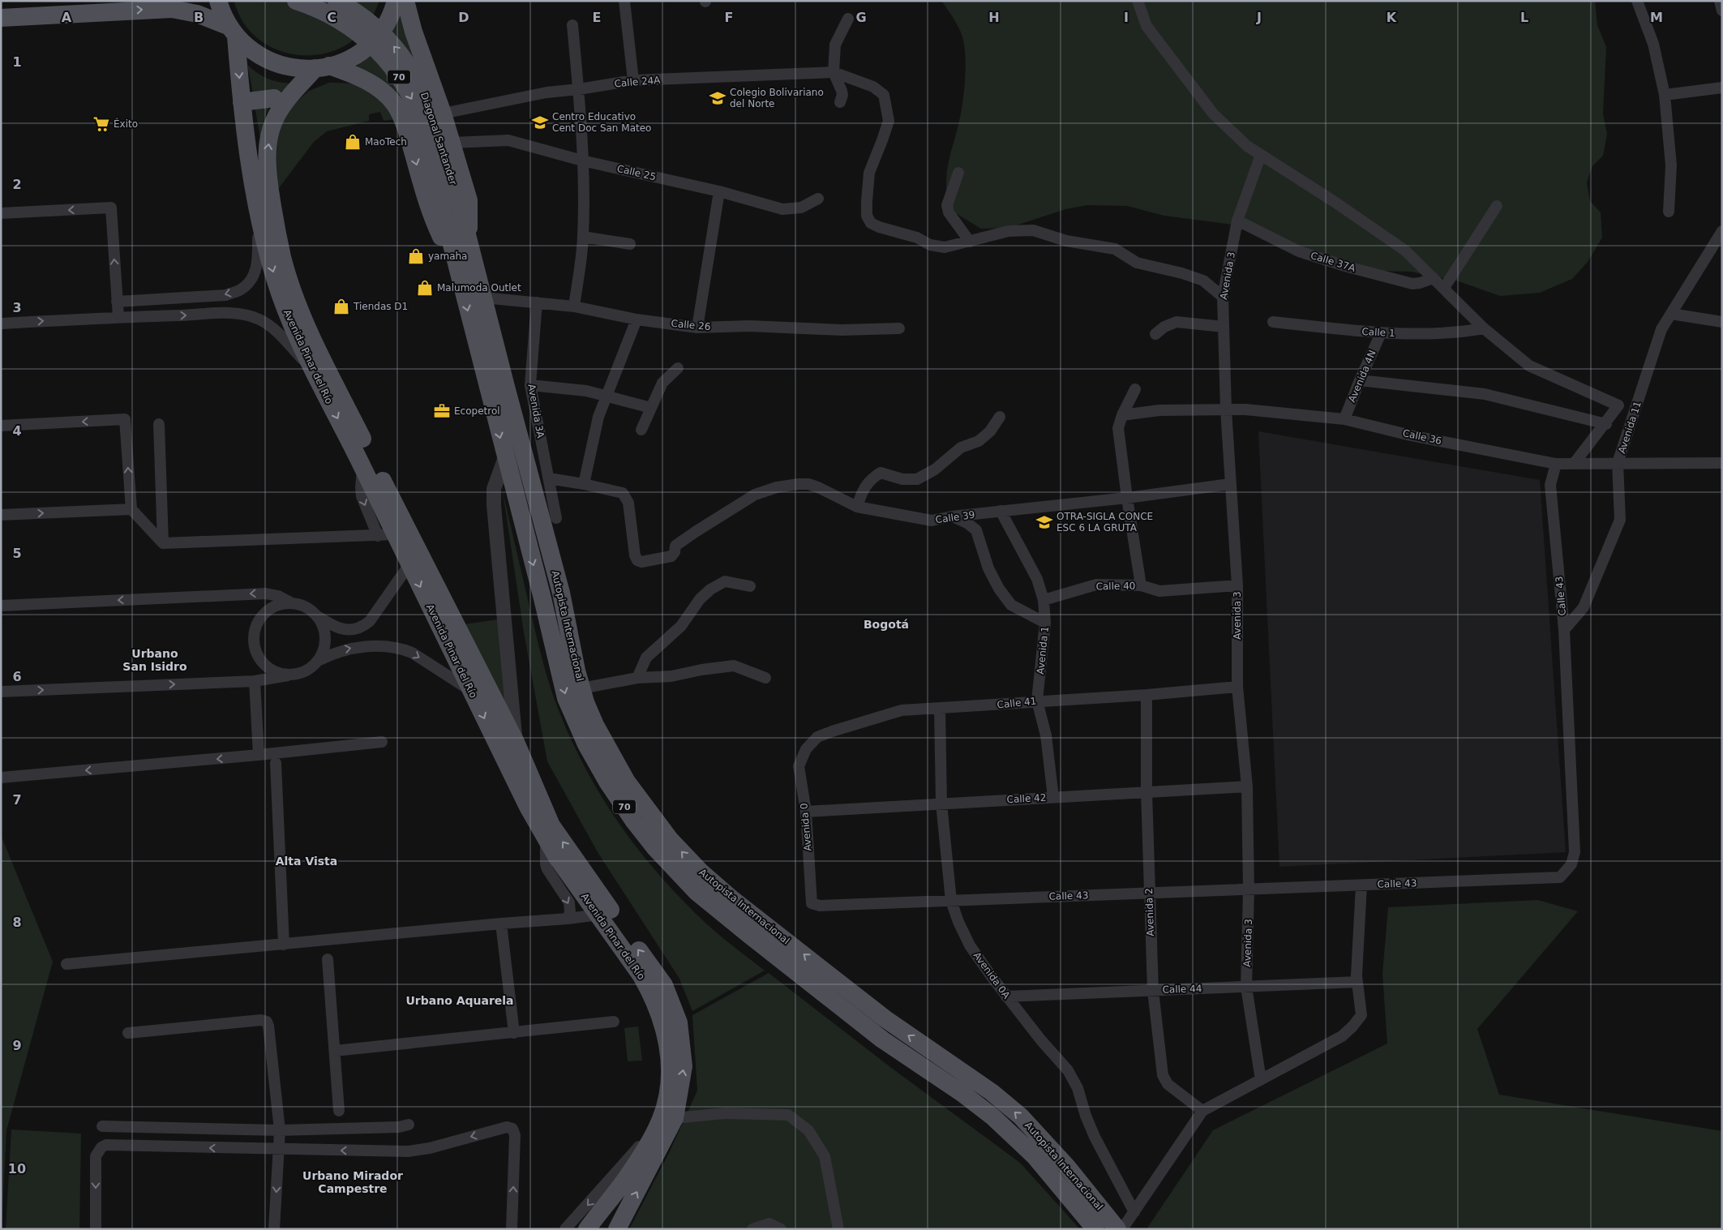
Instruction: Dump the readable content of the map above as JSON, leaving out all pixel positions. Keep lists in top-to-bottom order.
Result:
{
  "streets": {
    "main road": [
      "70",
      "Diagonal Santander",
      "Avenida Pinar del Río",
      "Autopista Internacional"
    ],
    "street": [
      "Calle 24A",
      "Calle 25",
      "Calle 37A",
      "Avenida 3",
      "Calle 26",
      "Calle 1",
      "Avenida 4N",
      "Avenida 3A",
      "Avenida 11",
      "Calle 36",
      "Calle 39",
      "Calle 40",
      "Calle 43",
      "Avenida 1",
      "Calle 41",
      "Calle 42",
      "Avenida 0",
      "Avenida 2",
      "Avenida 0A",
      "Calle 44"
    ]
  },
  "crossings": [
    ["Diagonal Santander", "Autopista Internacional"],
    ["Calle 37A", "Avenida 3"],
    ["Avenida 3", "Calle 36"],
    ["Avenida 3", "Calle 39"],
    ["Avenida 3", "Calle 40"],
    ["Avenida 3", "Calle 43"],
    ["Avenida 3", "Calle 41"],
    ["Avenida 3", "Calle 42"],
    ["Avenida 3", "Calle 44"],
    ["Calle 26", "Avenida 3A"],
    ["Calle 26", "Autopista Internacional"],
    ["Calle 1", "Avenida 4N"],
    ["Avenida Pinar del Río", "Autopista Internacional"],
    ["Avenida 4N", "Calle 36"],
    ["Avenida 11", "Calle 36"],
    ["Avenida 11", "Calle 43"],
    ["Calle 36", "Calle 43"],
    ["Calle 39", "Avenida 1"],
    ["Calle 40", "Avenida 1"],
    ["Calle 43", "Avenida 0"],
    ["Calle 43", "Avenida 2"],
    ["Calle 43", "Avenida 0A"],
    ["Avenida 1", "Calle 41"],
    ["Avenida 1", "Calle 42"],
    ["Calle 41", "Avenida 0"],
    ["Calle 41", "Avenida 2"],
    ["Calle 41", "Avenida 0A"],
    ["Calle 42", "Avenida 0"],
    ["Calle 42", "Avenida 2"],
    ["Calle 42", "Avenida 0A"],
    ["Avenida 2", "Calle 44"],
    ["Avenida 0A", "Calle 44"]
  ],
  "districts": [
    "Bogotá",
    "Urbano San Isidro",
    "Alta Vista",
    "Urbano Aquarela",
    "Urbano Mirador Campestre"
  ],
  "places": {
    "school or university": ["Colegio Bolivariano del Norte", "Centro Educativo Cent Doc San Mateo", "OTRA-SIGLA CONCE ESC 6 LA GRUTA"],
    "supermarket": ["Éxito"],
    "shop": [
      "MaoTech",
      "yamaha",
      "Malumoda Outlet",
      "Tiendas D1"
    ],
    "office": ["Ecopetrol"]
  },
  "grid": {
    "columns": [
      "A",
      "B",
      "C",
      "D",
      "E",
      "F",
      "G",
      "H",
      "I",
      "J",
      "K",
      "L",
      "M"
    ],
    "rows": [
      "1",
      "2",
      "3",
      "4",
      "5",
      "6",
      "7",
      "8",
      "9",
      "10"
    ]
  }
}
